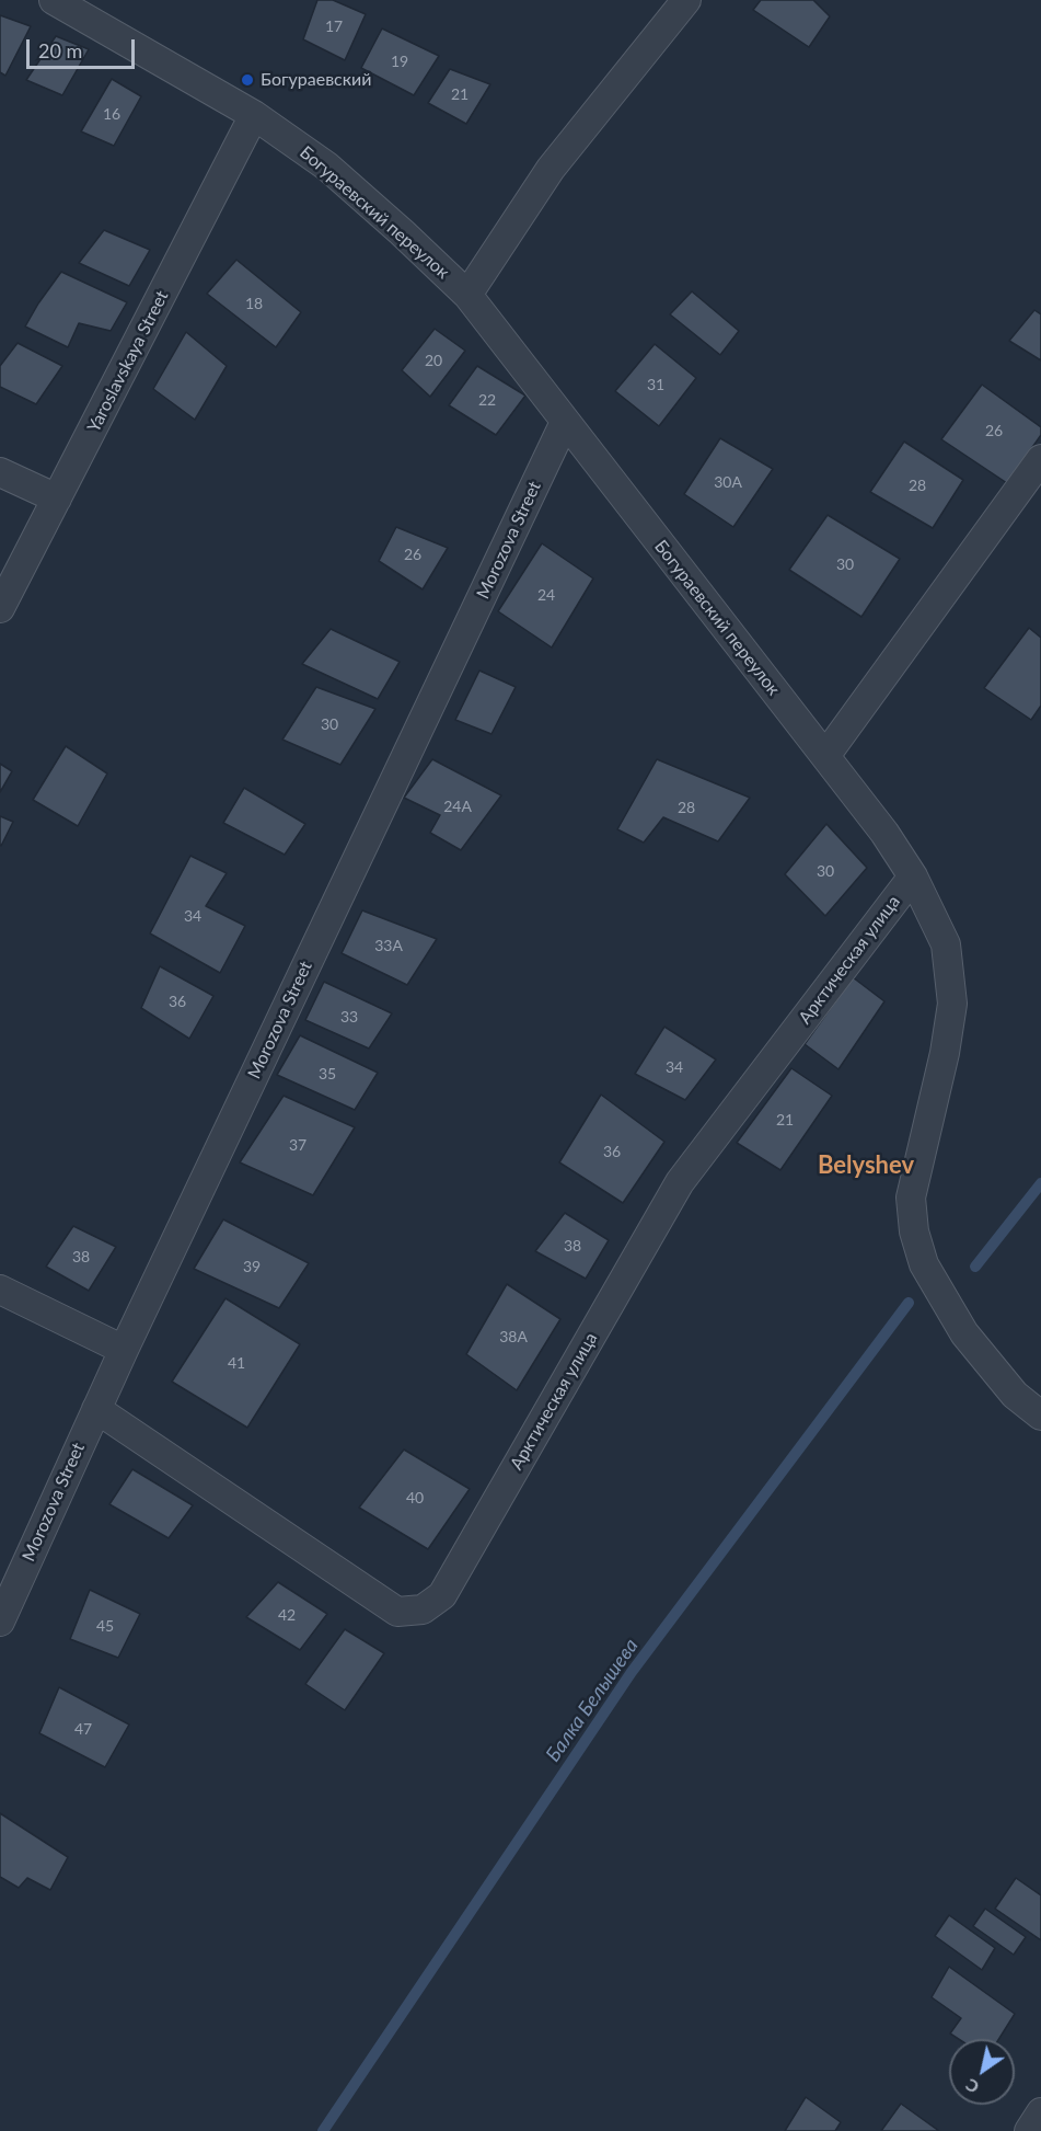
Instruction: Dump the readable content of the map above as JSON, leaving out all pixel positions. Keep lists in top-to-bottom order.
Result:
{
  "streets": {
    "street": [
      "Богураевский переулок",
      "Yaroslavskaya Street",
      "Morozova Street",
      "Арктическая улица"
    ]
  },
  "crossings": [
    ["Богураевский переулок", "Yaroslavskaya Street"],
    ["Богураевский переулок", "Morozova Street"],
    ["Богураевский переулок", "Арктическая улица"],
    ["Morozova Street", "Арктическая улица"]
  ],
  "districts": ["Belyshev"],
  "water": ["Балка Белышева"],
  "places": ["Богураевский"],
  "house_numbers": [
    "17",
    "19",
    "21",
    "16",
    "18",
    "20",
    "31",
    "22",
    "26",
    "30А",
    "28",
    "26",
    "30",
    "24",
    "30",
    "24А",
    "28",
    "30",
    "34",
    "33А",
    "36",
    "33",
    "34",
    "35",
    "21",
    "37",
    "36",
    "38",
    "38",
    "39",
    "38А",
    "41",
    "40",
    "42",
    "45",
    "47"
  ],
  "scale_bar": "20 m",
  "north": "bottom left"
}
